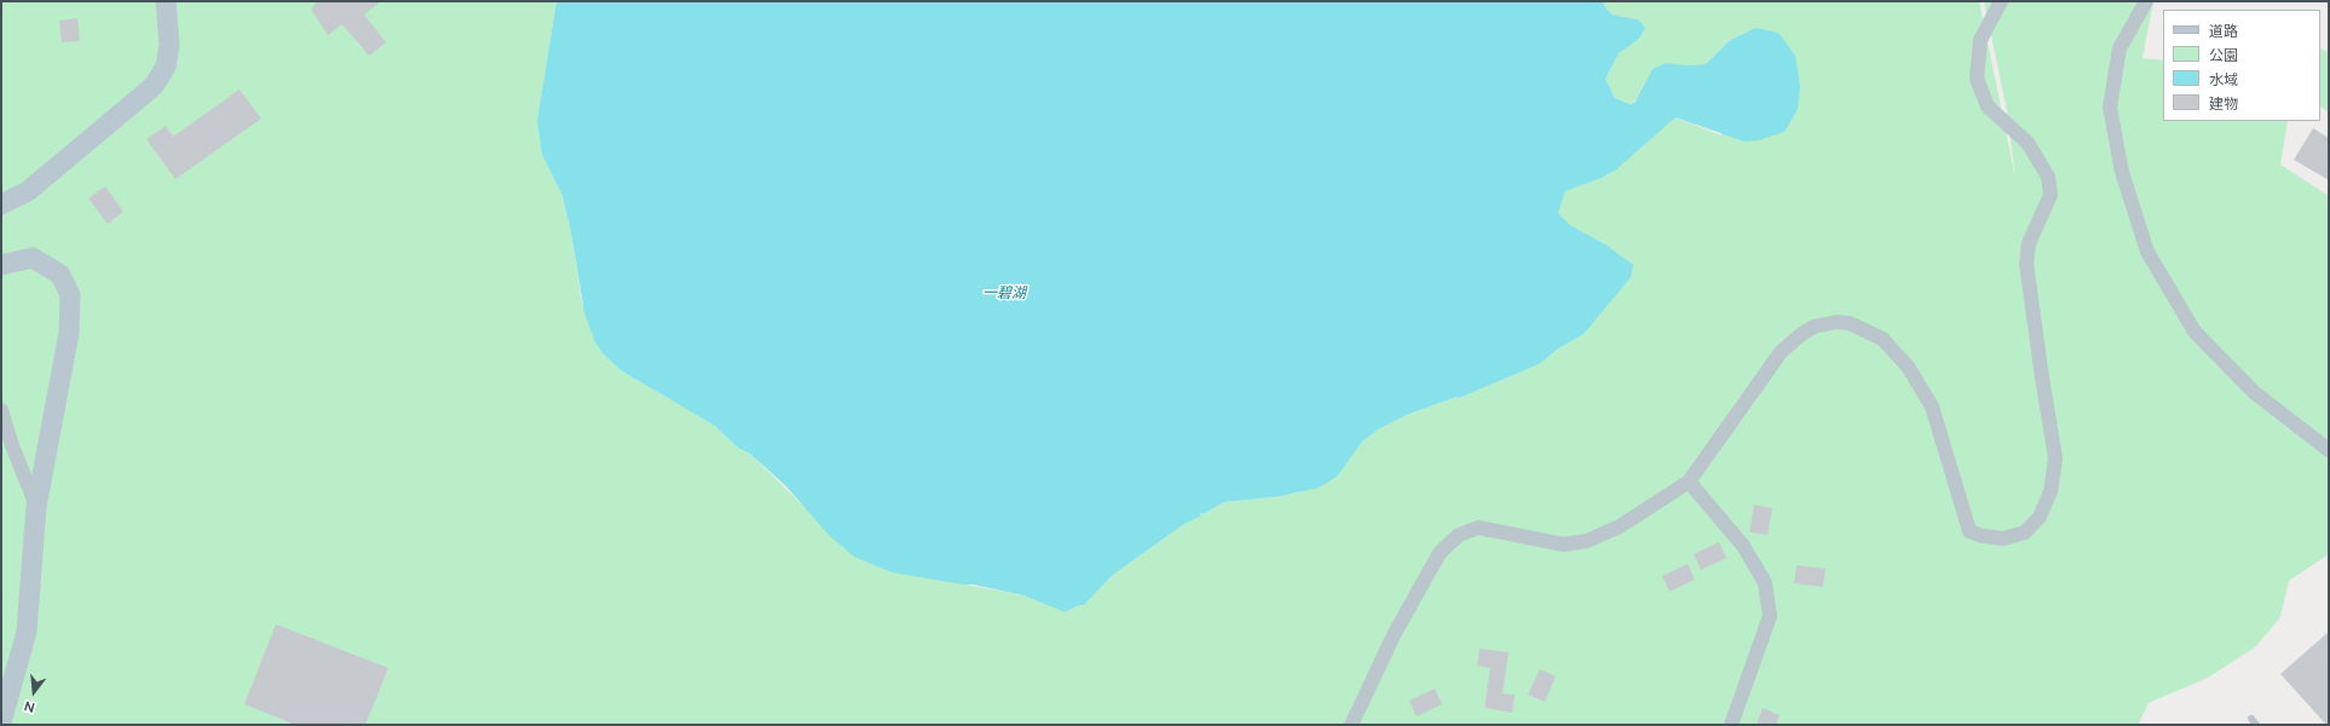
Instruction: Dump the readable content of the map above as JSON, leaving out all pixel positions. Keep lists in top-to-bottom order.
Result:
{
  "water": ["一碧湖"],
  "legend": [
    "道路",
    "公園",
    "水域",
    "建物"
  ],
  "north": "bottom"
}
